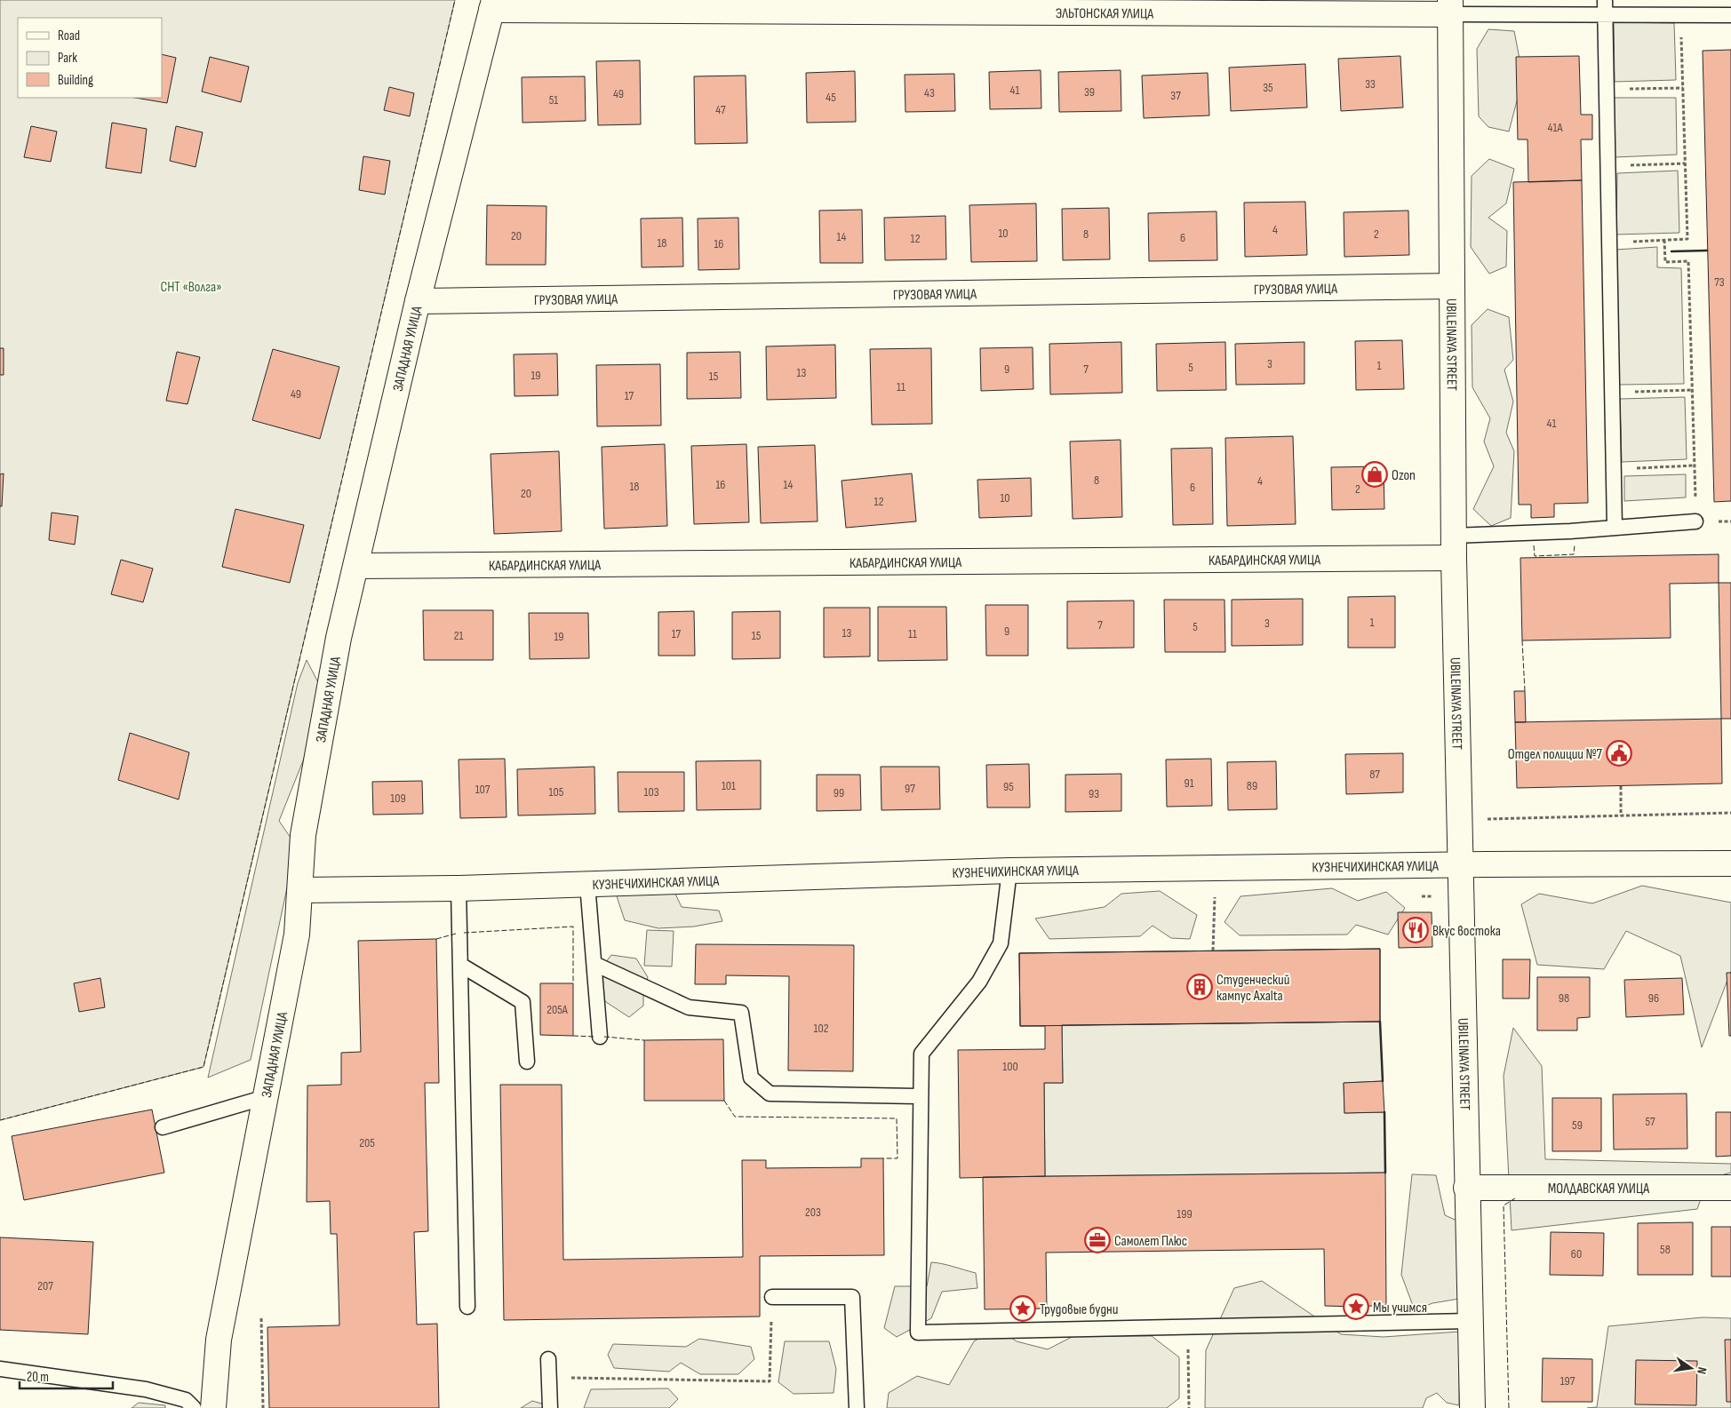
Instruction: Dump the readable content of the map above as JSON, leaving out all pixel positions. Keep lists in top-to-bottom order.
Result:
{
  "streets": {
    "street": [
      "ЭЛЬТОНСКАЯ УЛИЦА",
      "ГРУЗОВАЯ УЛИЦА",
      "UBILEINAYA STREET",
      "ЗАПАДНАЯ УЛИЦА",
      "КАБАРДИНСКАЯ УЛИЦА",
      "КУЗНЕЧИХИНСКАЯ УЛИЦА",
      "МОЛДАВСКАЯ УЛИЦА"
    ]
  },
  "crossings": [
    ["ЭЛЬТОНСКАЯ УЛИЦА", "UBILEINAYA STREET"],
    ["ЭЛЬТОНСКАЯ УЛИЦА", "ЗАПАДНАЯ УЛИЦА"],
    ["ГРУЗОВАЯ УЛИЦА", "UBILEINAYA STREET"],
    ["ГРУЗОВАЯ УЛИЦА", "ЗАПАДНАЯ УЛИЦА"],
    ["UBILEINAYA STREET", "КАБАРДИНСКАЯ УЛИЦА"],
    ["UBILEINAYA STREET", "КУЗНЕЧИХИНСКАЯ УЛИЦА"],
    ["UBILEINAYA STREET", "МОЛДАВСКАЯ УЛИЦА"],
    ["ЗАПАДНАЯ УЛИЦА", "КАБАРДИНСКАЯ УЛИЦА"],
    ["ЗАПАДНАЯ УЛИЦА", "КУЗНЕЧИХИНСКАЯ УЛИЦА"]
  ],
  "parks": ["СНТ «Волга»"],
  "places": {
    "shop": ["Ozon"],
    "public building": ["Отдел полиции №7"],
    "restaurant": ["Вкус востока"],
    "building": ["Студенческий кампус Axalta"],
    "office": ["Самолет Плюс"],
    "place": ["Мы учимся", "Трудовые будни"]
  },
  "house_numbers": [
    "33",
    "35",
    "41",
    "39",
    "43",
    "49",
    "37",
    "45",
    "51",
    "47",
    "41А",
    "4",
    "10",
    "8",
    "2",
    "20",
    "14",
    "6",
    "12",
    "18",
    "16",
    "73",
    "3",
    "1",
    "5",
    "9",
    "7",
    "13",
    "19",
    "15",
    "11",
    "49",
    "17",
    "41",
    "8",
    "4",
    "16",
    "14",
    "18",
    "6",
    "2",
    "20",
    "10",
    "12",
    "1",
    "3",
    "7",
    "5",
    "9",
    "13",
    "17",
    "11",
    "21",
    "15",
    "19",
    "87",
    "91",
    "101",
    "89",
    "95",
    "97",
    "107",
    "105",
    "103",
    "99",
    "93",
    "109",
    "98",
    "96",
    "205А",
    "102",
    "100",
    "57",
    "59",
    "205",
    "203",
    "199",
    "58",
    "60",
    "207",
    "197"
  ],
  "legend": ["Road", "Park", "Building"],
  "scale_bar": "20 m",
  "north": "right"
}
